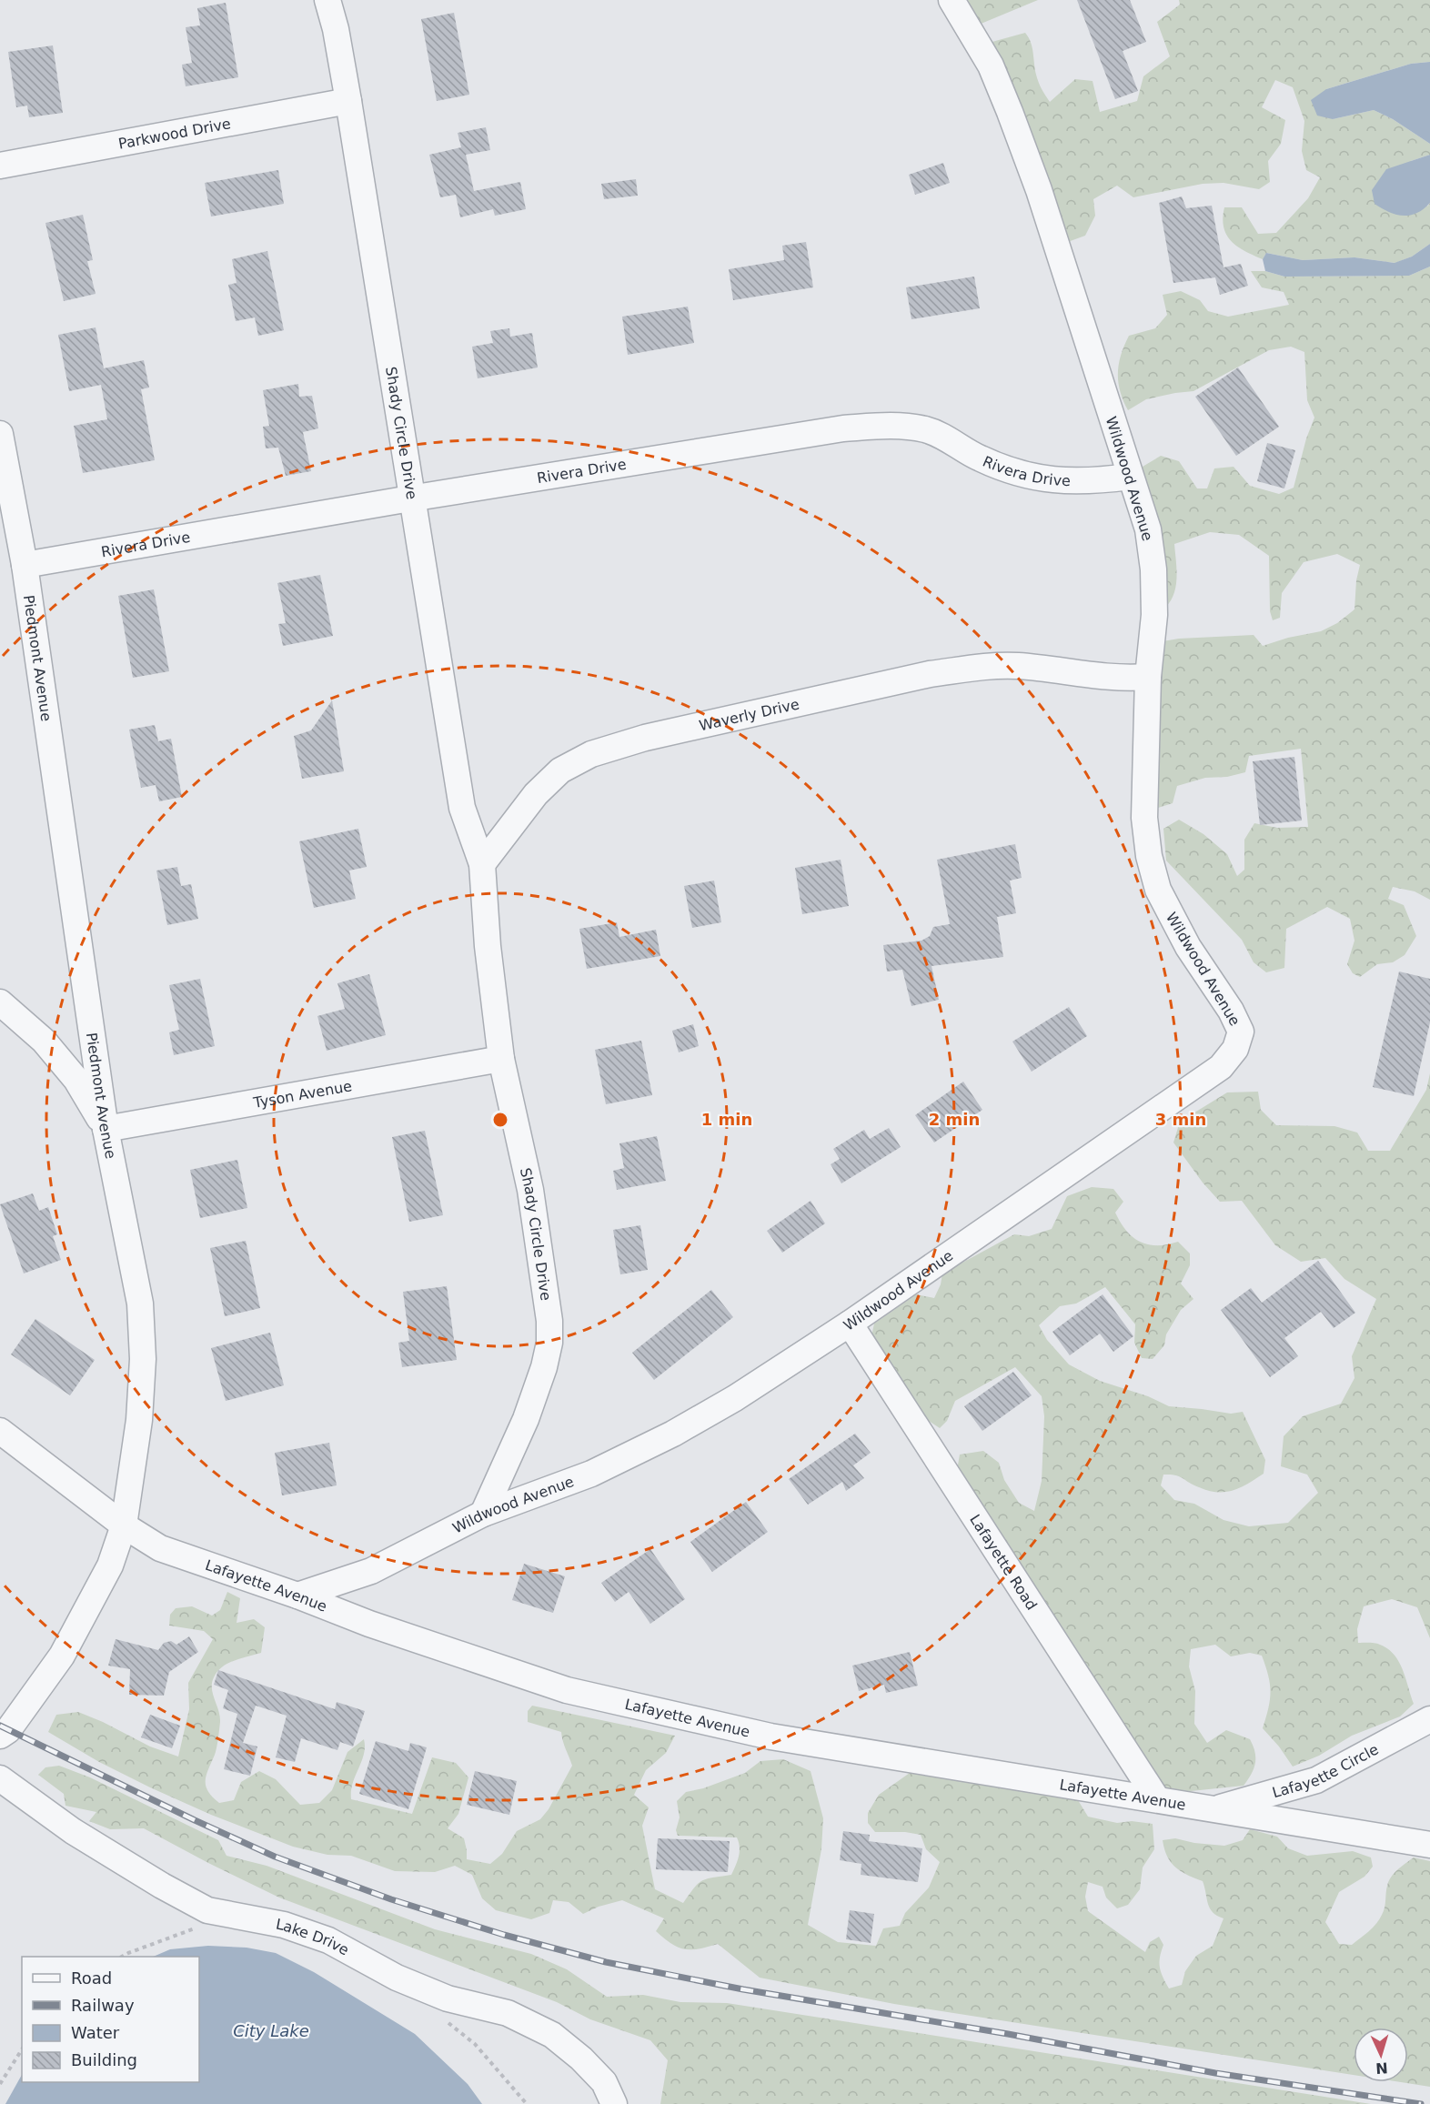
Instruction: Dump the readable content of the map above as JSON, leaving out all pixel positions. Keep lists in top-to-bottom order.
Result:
{
  "streets": {
    "street": [
      "Parkwood Drive",
      "Shady Circle Drive",
      "Rivera Drive",
      "Wildwood Avenue",
      "Piedmont Avenue",
      "Waverly Drive",
      "Tyson Avenue",
      "Lafayette Road",
      "Lafayette Avenue",
      "Lafayette Circle",
      "Lake Drive"
    ]
  },
  "crossings": [
    ["Parkwood Drive", "Shady Circle Drive"],
    ["Shady Circle Drive", "Rivera Drive"],
    ["Shady Circle Drive", "Wildwood Avenue"],
    ["Shady Circle Drive", "Waverly Drive"],
    ["Shady Circle Drive", "Tyson Avenue"],
    ["Rivera Drive", "Wildwood Avenue"],
    ["Rivera Drive", "Piedmont Avenue"],
    ["Wildwood Avenue", "Waverly Drive"],
    ["Wildwood Avenue", "Lafayette Road"],
    ["Wildwood Avenue", "Lafayette Avenue"],
    ["Piedmont Avenue", "Tyson Avenue"],
    ["Piedmont Avenue", "Lafayette Avenue"],
    ["Lafayette Road", "Lafayette Avenue"],
    ["Lafayette Avenue", "Lafayette Circle"]
  ],
  "water": ["City Lake"],
  "legend": [
    "Road",
    "Railway",
    "Water",
    "Building"
  ],
  "north": "bottom",
  "rings": ["1 min", "2 min", "3 min"]
}
